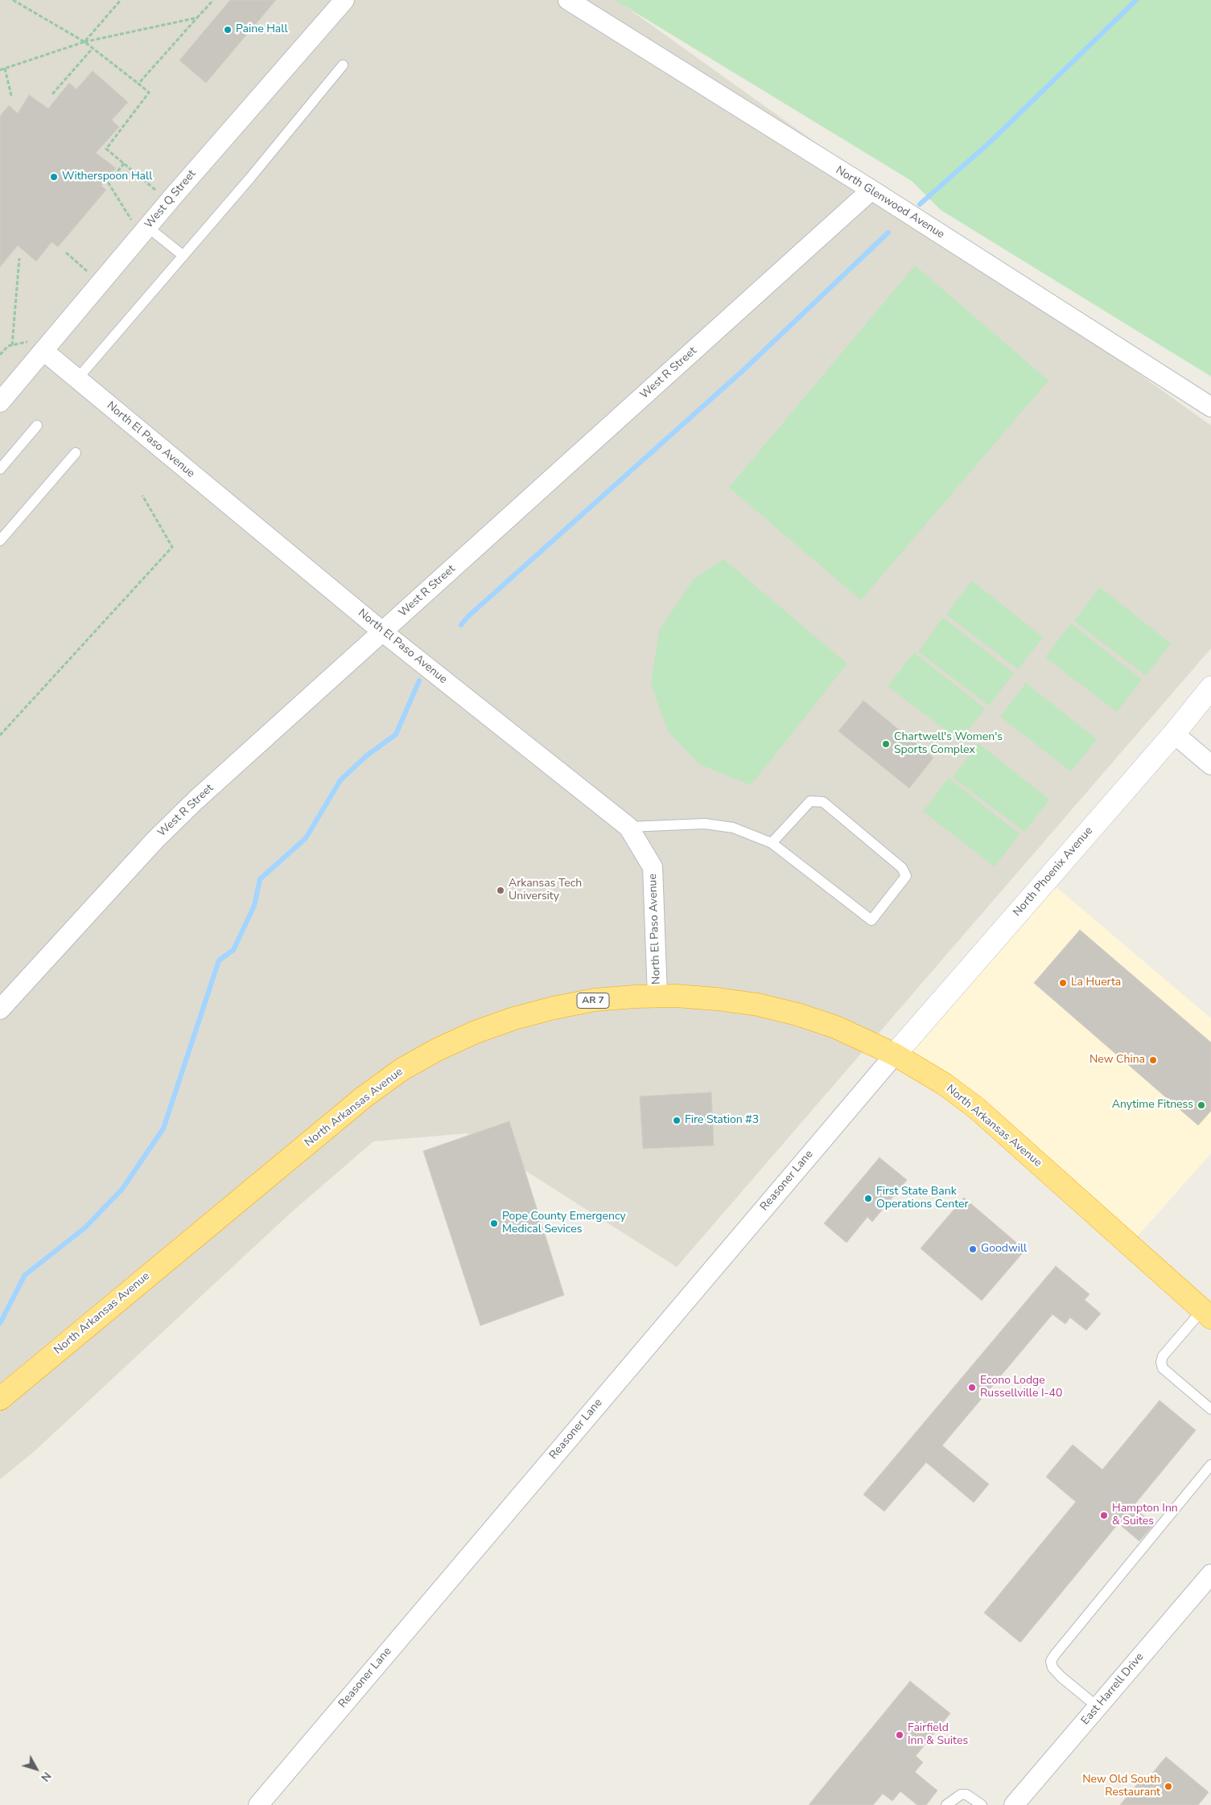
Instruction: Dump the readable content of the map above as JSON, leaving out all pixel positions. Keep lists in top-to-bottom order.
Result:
{
  "streets": {
    "highway": ["AR 7", "North Arkansas Avenue"],
    "street": [
      "West Q Street",
      "North Glenwood Avenue",
      "West R Street",
      "North El Paso Avenue",
      "North Phoenix Avenue",
      "Reasoner Lane",
      "East Harrell Drive"
    ]
  },
  "crossings": [
    ["West Q Street", "North El Paso Avenue"],
    ["North Glenwood Avenue", "West R Street"],
    ["West R Street", "North El Paso Avenue"],
    ["North El Paso Avenue", "North Arkansas Avenue"],
    ["North Phoenix Avenue", "North Arkansas Avenue"],
    ["North Phoenix Avenue", "Reasoner Lane"],
    ["North Arkansas Avenue", "Reasoner Lane"]
  ],
  "places": [
    "Paine Hall",
    "Witherspoon Hall",
    "Chartwell's Women's Sports Complex",
    "Arkansas Tech University",
    "La Huerta",
    "New China",
    "Anytime Fitness",
    "Fire Station #3",
    "First State Bank Operations Center",
    "Pope County Emergency Medical Sevices",
    "Goodwill",
    "Econo Lodge Russellville I-40",
    "Hampton Inn & Suites",
    "Fairfield Inn & Suites",
    "New Old South Restaurant"
  ],
  "north": "bottom right"
}
